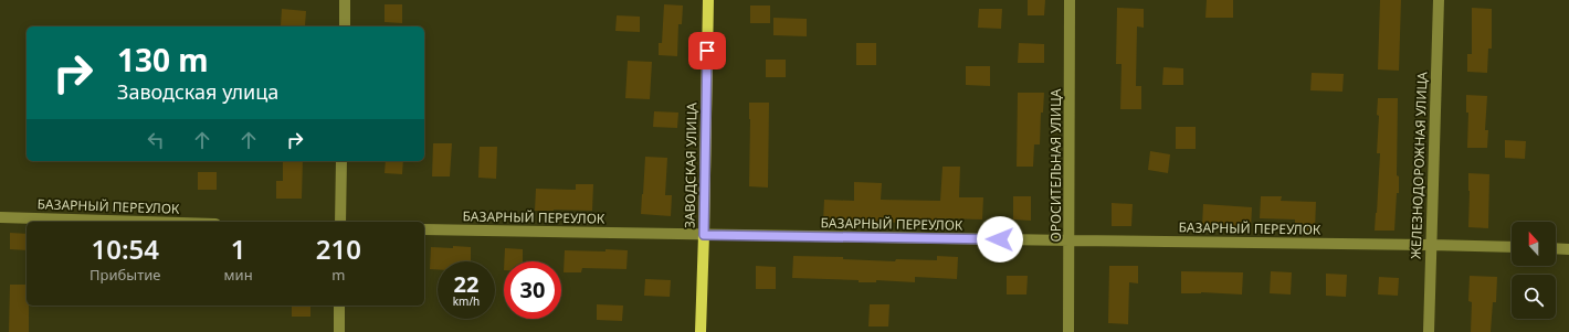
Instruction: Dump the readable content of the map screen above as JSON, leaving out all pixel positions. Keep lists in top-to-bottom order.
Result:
{
  "streets": {
    "main road": ["ЗАВОДСКАЯ УЛИЦА"],
    "street": ["ОРОСИТЕЛЬНАЯ УЛИЦА", "ЖЕЛЕЗНОДОРОЖНАЯ УЛИЦА", "БАЗАРНЫЙ ПЕРЕУЛОК"]
  },
  "crossings": [
    ["ЗАВОДСКАЯ УЛИЦА", "БАЗАРНЫЙ ПЕРЕУЛОК"],
    ["ОРОСИТЕЛЬНАЯ УЛИЦА", "БАЗАРНЫЙ ПЕРЕУЛОК"],
    ["ЖЕЛЕЗНОДОРОЖНАЯ УЛИЦА", "БАЗАРНЫЙ ПЕРЕУЛОК"]
  ],
  "north": "top",
  "page": {
    "turn": ["130 m", "Заводская улица"],
    "eta": [
      "10:54",
      "Прибытие",
      "1",
      "мин",
      "210",
      "m"
    ],
    "speed": "22 km/h",
    "limit": "30"
  }
}
